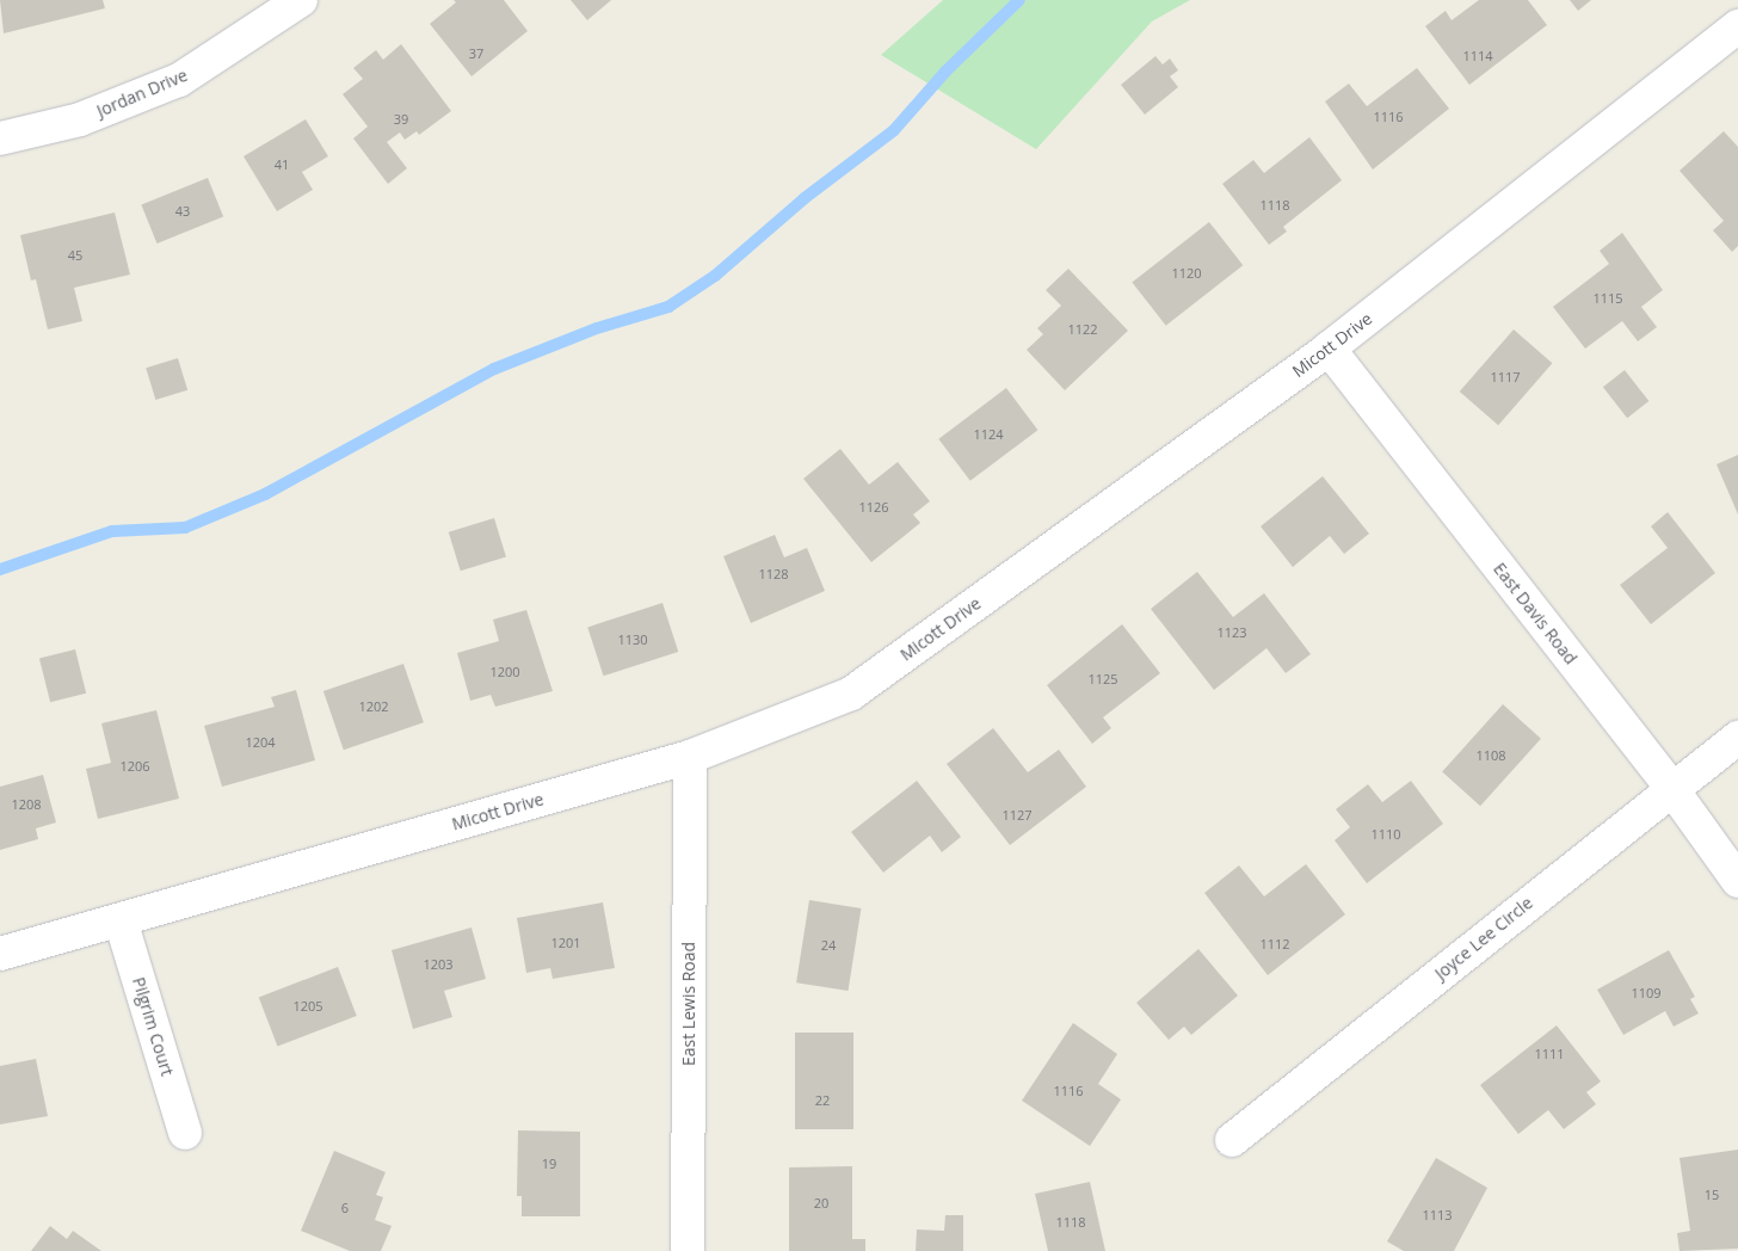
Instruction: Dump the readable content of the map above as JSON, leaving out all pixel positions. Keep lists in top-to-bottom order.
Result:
{
  "streets": {
    "street": [
      "Jordan Drive",
      "Micott Drive",
      "East Davis Road",
      "Joyce Lee Circle",
      "East Lewis Road",
      "Pilgrim Court"
    ]
  },
  "crossings": [
    ["Micott Drive", "East Davis Road"],
    ["Micott Drive", "East Lewis Road"],
    ["Micott Drive", "Pilgrim Court"],
    ["East Davis Road", "Joyce Lee Circle"]
  ],
  "house_numbers": [
    "37",
    "1114",
    "1116",
    "39",
    "41",
    "1118",
    "43",
    "45",
    "1120",
    "1115",
    "1122",
    "1117",
    "1124",
    "1126",
    "1128",
    "1123",
    "1130",
    "1200",
    "1125",
    "1202",
    "1204",
    "1108",
    "1206",
    "1208",
    "1127",
    "1110",
    "1201",
    "1112",
    "24",
    "1203",
    "1109",
    "1205",
    "1111",
    "1116",
    "22",
    "19",
    "15",
    "20",
    "6",
    "1113",
    "1118"
  ]
}
